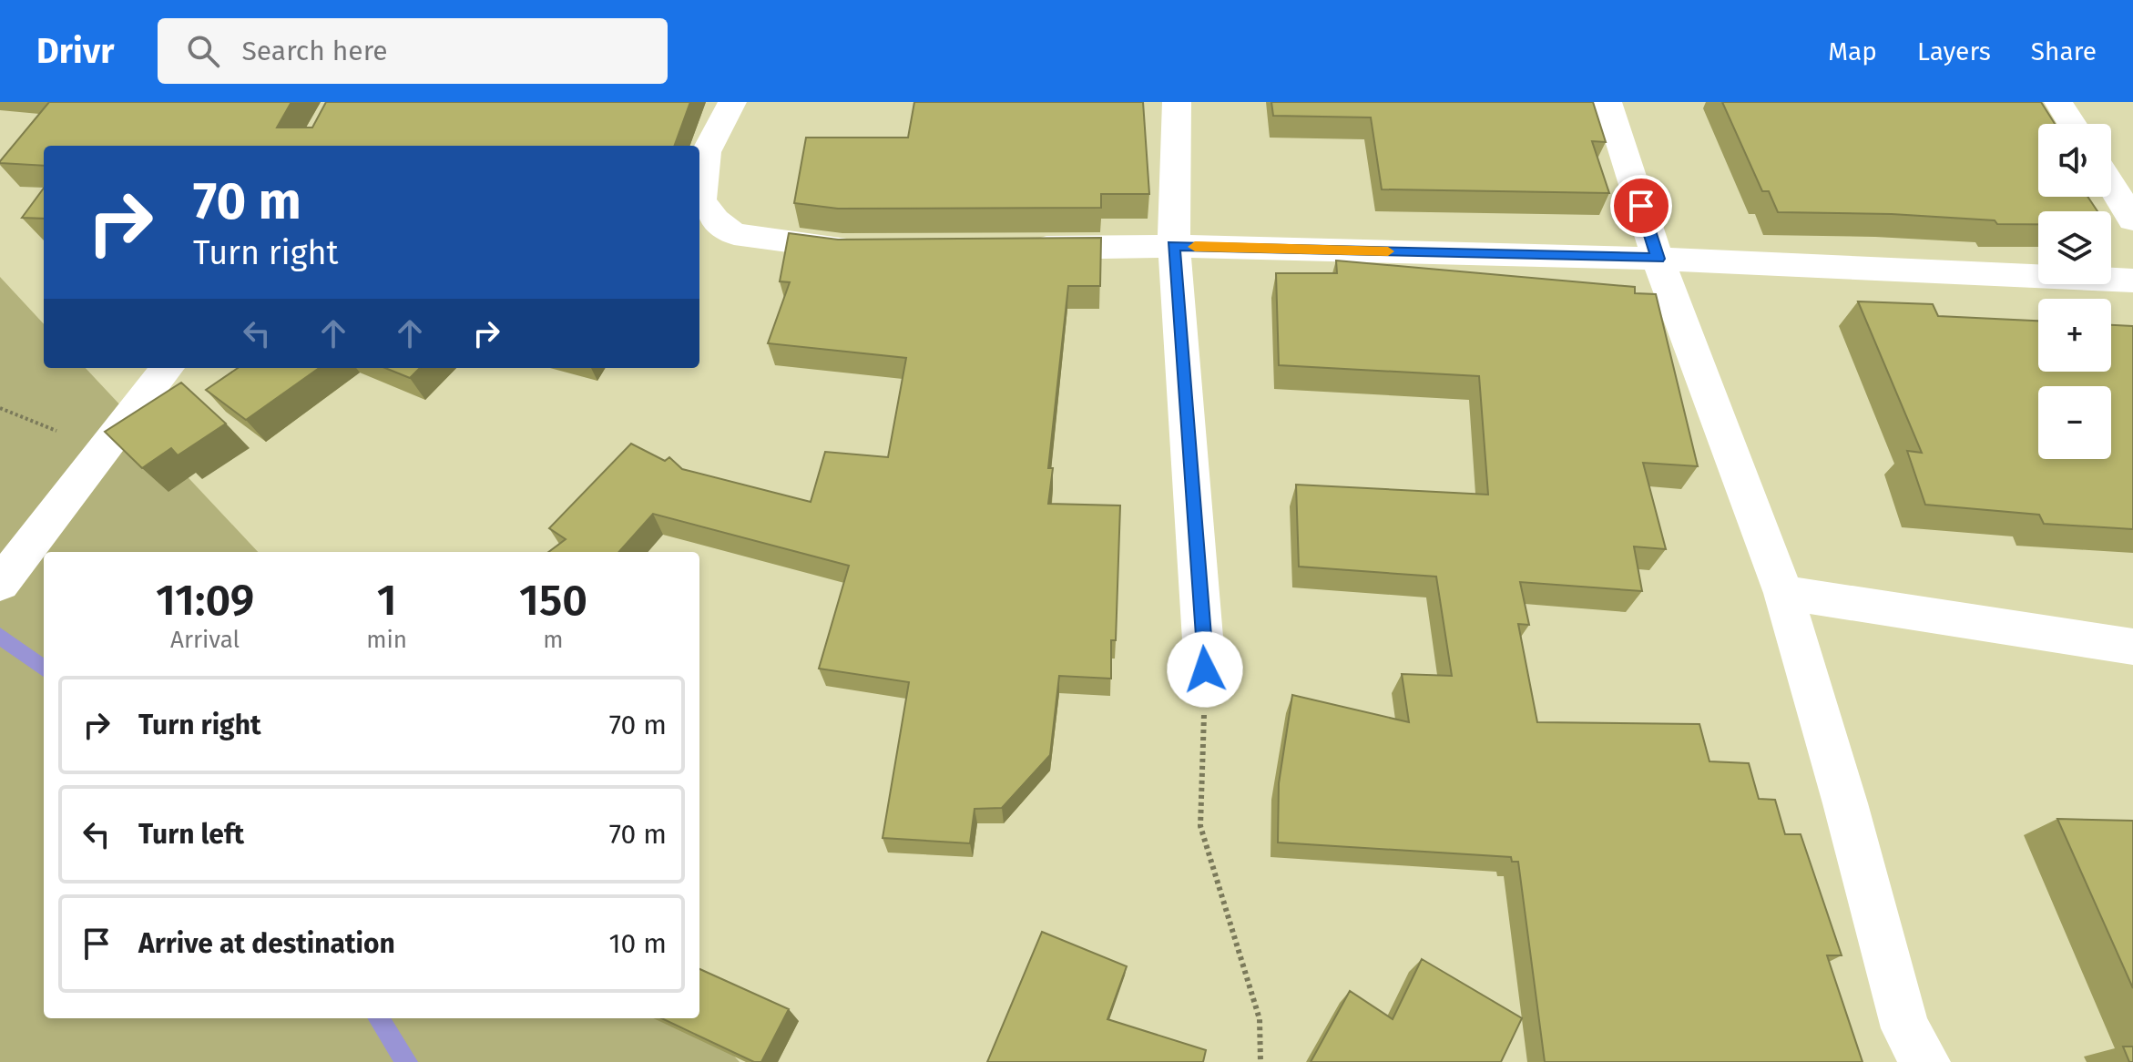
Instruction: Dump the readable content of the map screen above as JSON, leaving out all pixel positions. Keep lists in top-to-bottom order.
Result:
{
  "page": {
    "header": "Drivr",
    "search": "Search here",
    "nav": ["Map", "Layers", "Share"],
    "map_buttons": ["+", "−"],
    "turn": ["70 m", "Turn right"],
    "eta": [
      "11:09",
      "Arrival",
      "1",
      "min",
      "150",
      "m"
    ],
    "list": [
      {
        "name": "Turn right",
        "value": "70 m"
      },
      {
        "name": "Turn left",
        "value": "70 m"
      },
      {
        "name": "Arrive at destination",
        "value": "10 m"
      }
    ]
  }
}
